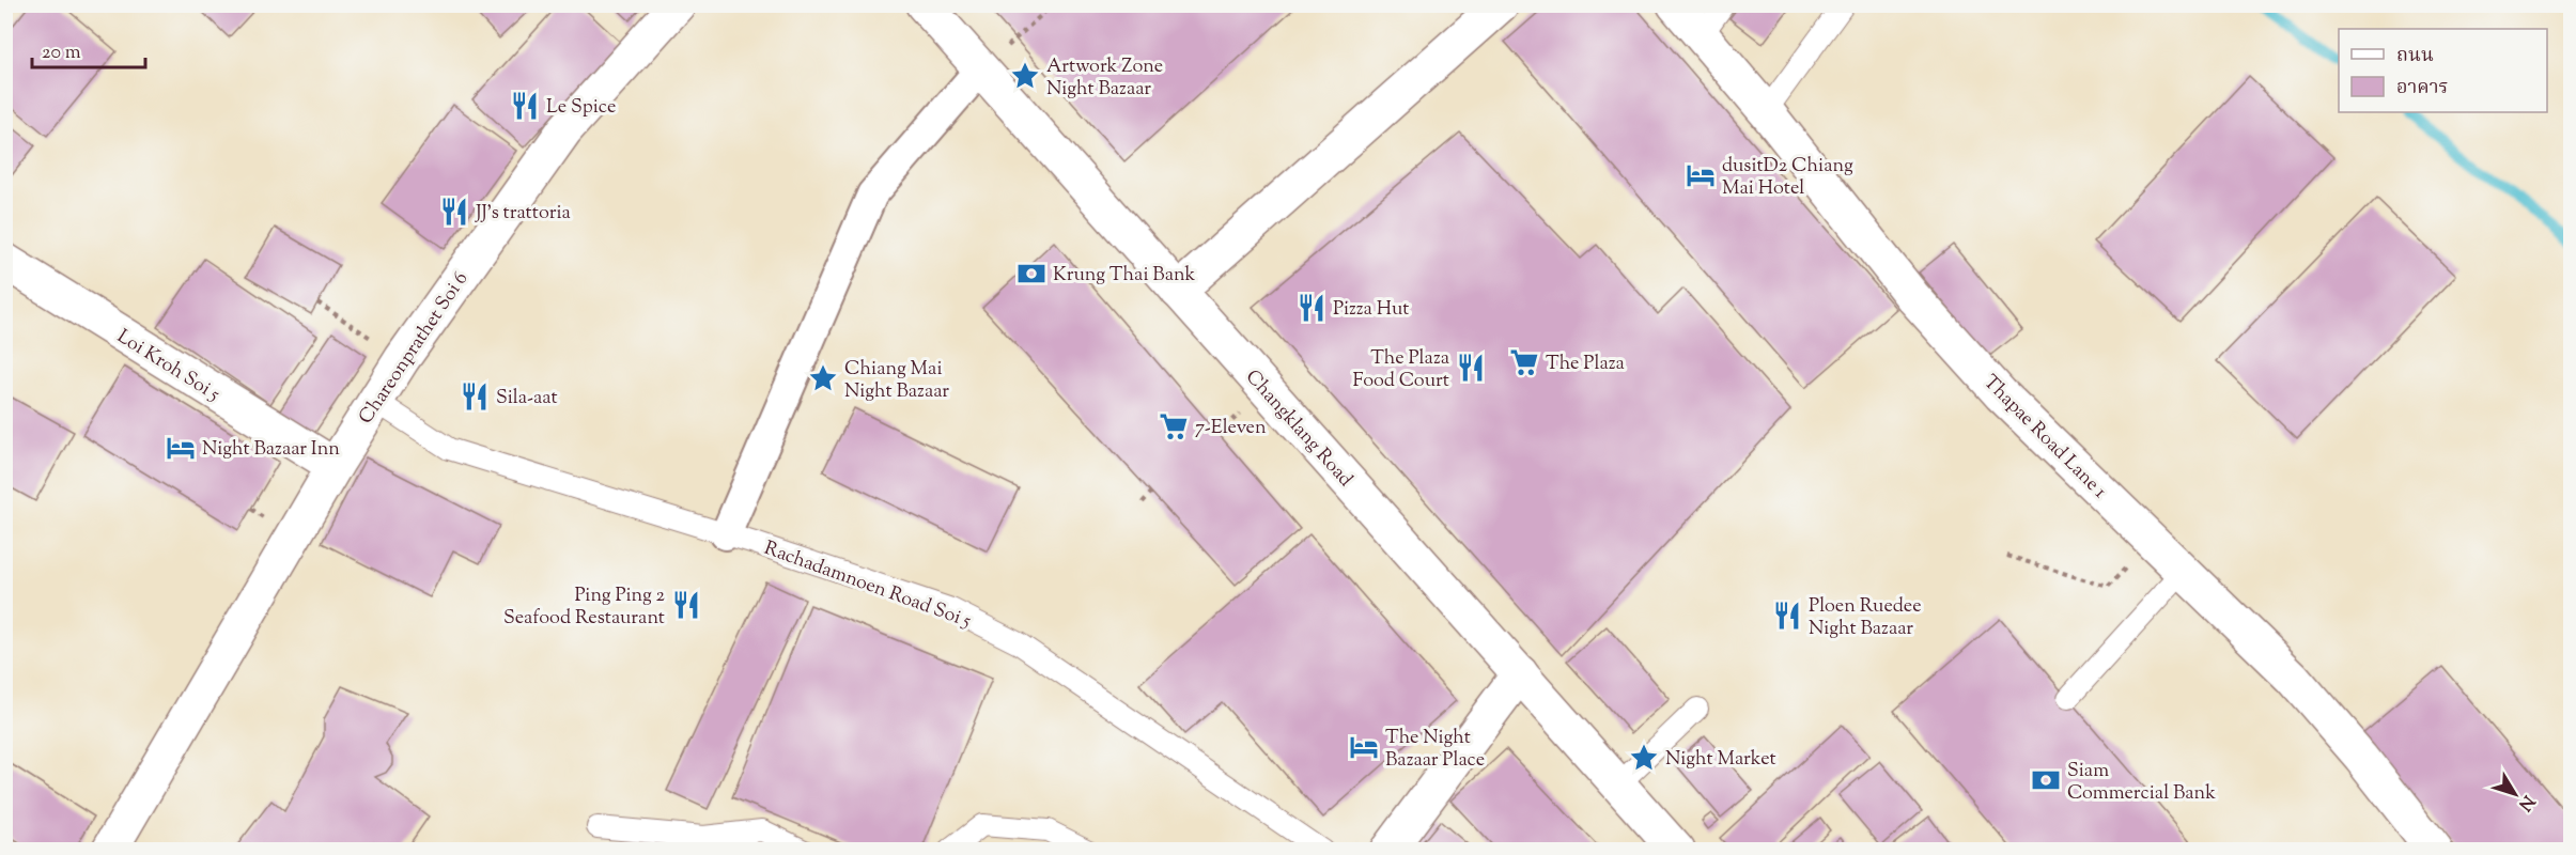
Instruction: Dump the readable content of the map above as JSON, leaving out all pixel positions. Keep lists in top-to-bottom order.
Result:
{
  "streets": {
    "street": [
      "Chareonprathet Soi 6",
      "Loi Kroh Soi 5",
      "Changklang Road",
      "Thapae Road Lane 1"
    ],
    "lane": ["Rachadamnoen Road Soi 5"]
  },
  "crossings": [
    ["Chareonprathet Soi 6", "Loi Kroh Soi 5"],
    ["Chareonprathet Soi 6", "Rachadamnoen Road Soi 5"]
  ],
  "places": {
    "place": ["Artwork Zone Night Bazaar", "Chiang Mai Night Bazaar", "Night Market"],
    "restaurant": [
      "Le Spice",
      "JJ's trattoria",
      "Pizza Hut",
      "The Plaza Food Court",
      "Sila-aat",
      "Ping Ping 2 Seafood Restaurant",
      "Ploen Ruedee Night Bazaar"
    ],
    "hotel": ["dusitD2 Chiang Mai Hotel", "Night Bazaar Inn", "The Night Bazaar Place"],
    "bank": ["Krung Thai Bank", "Siam Commercial Bank"],
    "supermarket": ["The Plaza", "7-Eleven"]
  },
  "legend": ["ถนน", "อาคาร"],
  "scale_bar": "20 m",
  "north": "bottom right"
}
